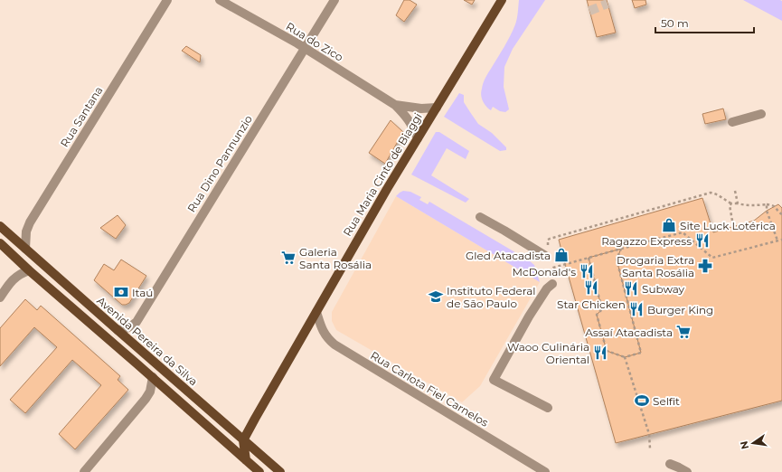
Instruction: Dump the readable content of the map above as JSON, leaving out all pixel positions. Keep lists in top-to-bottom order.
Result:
{
  "streets": {
    "main road": ["Rua Maria Cinto de Biaggi", "Avenida Pereira da Silva"],
    "street": [
      "Rua do Zico",
      "Rua Santana",
      "Rua Dino Pannunzio",
      "Rua Carlota Fiel Carnelos"
    ]
  },
  "crossings": [
    ["Rua do Zico", "Rua Dino Pannunzio"],
    ["Rua do Zico", "Rua Maria Cinto de Biaggi"],
    ["Rua Santana", "Avenida Pereira da Silva"],
    ["Rua Dino Pannunzio", "Avenida Pereira da Silva"],
    ["Rua Maria Cinto de Biaggi", "Avenida Pereira da Silva"],
    ["Rua Maria Cinto de Biaggi", "Rua Carlota Fiel Carnelos"]
  ],
  "places": {
    "shop": ["Site Luck Lotérica", "Gled Atacadista"],
    "restaurant": [
      "Ragazzo Express",
      "McDonald's",
      "Star Chicken",
      "Subway",
      "Burger King",
      "Waoo Culinária Oriental"
    ],
    "supermarket": ["Galeria Santa Rosália", "Assaí Atacadista"],
    "pharmacy": ["Drogaria Extra Santa Rosália"],
    "bank": ["Itaú"],
    "school or university": ["Instituto Federal de São Paulo"],
    "sports": ["Selfit"]
  },
  "scale_bar": "50 m",
  "north": "left"
}
